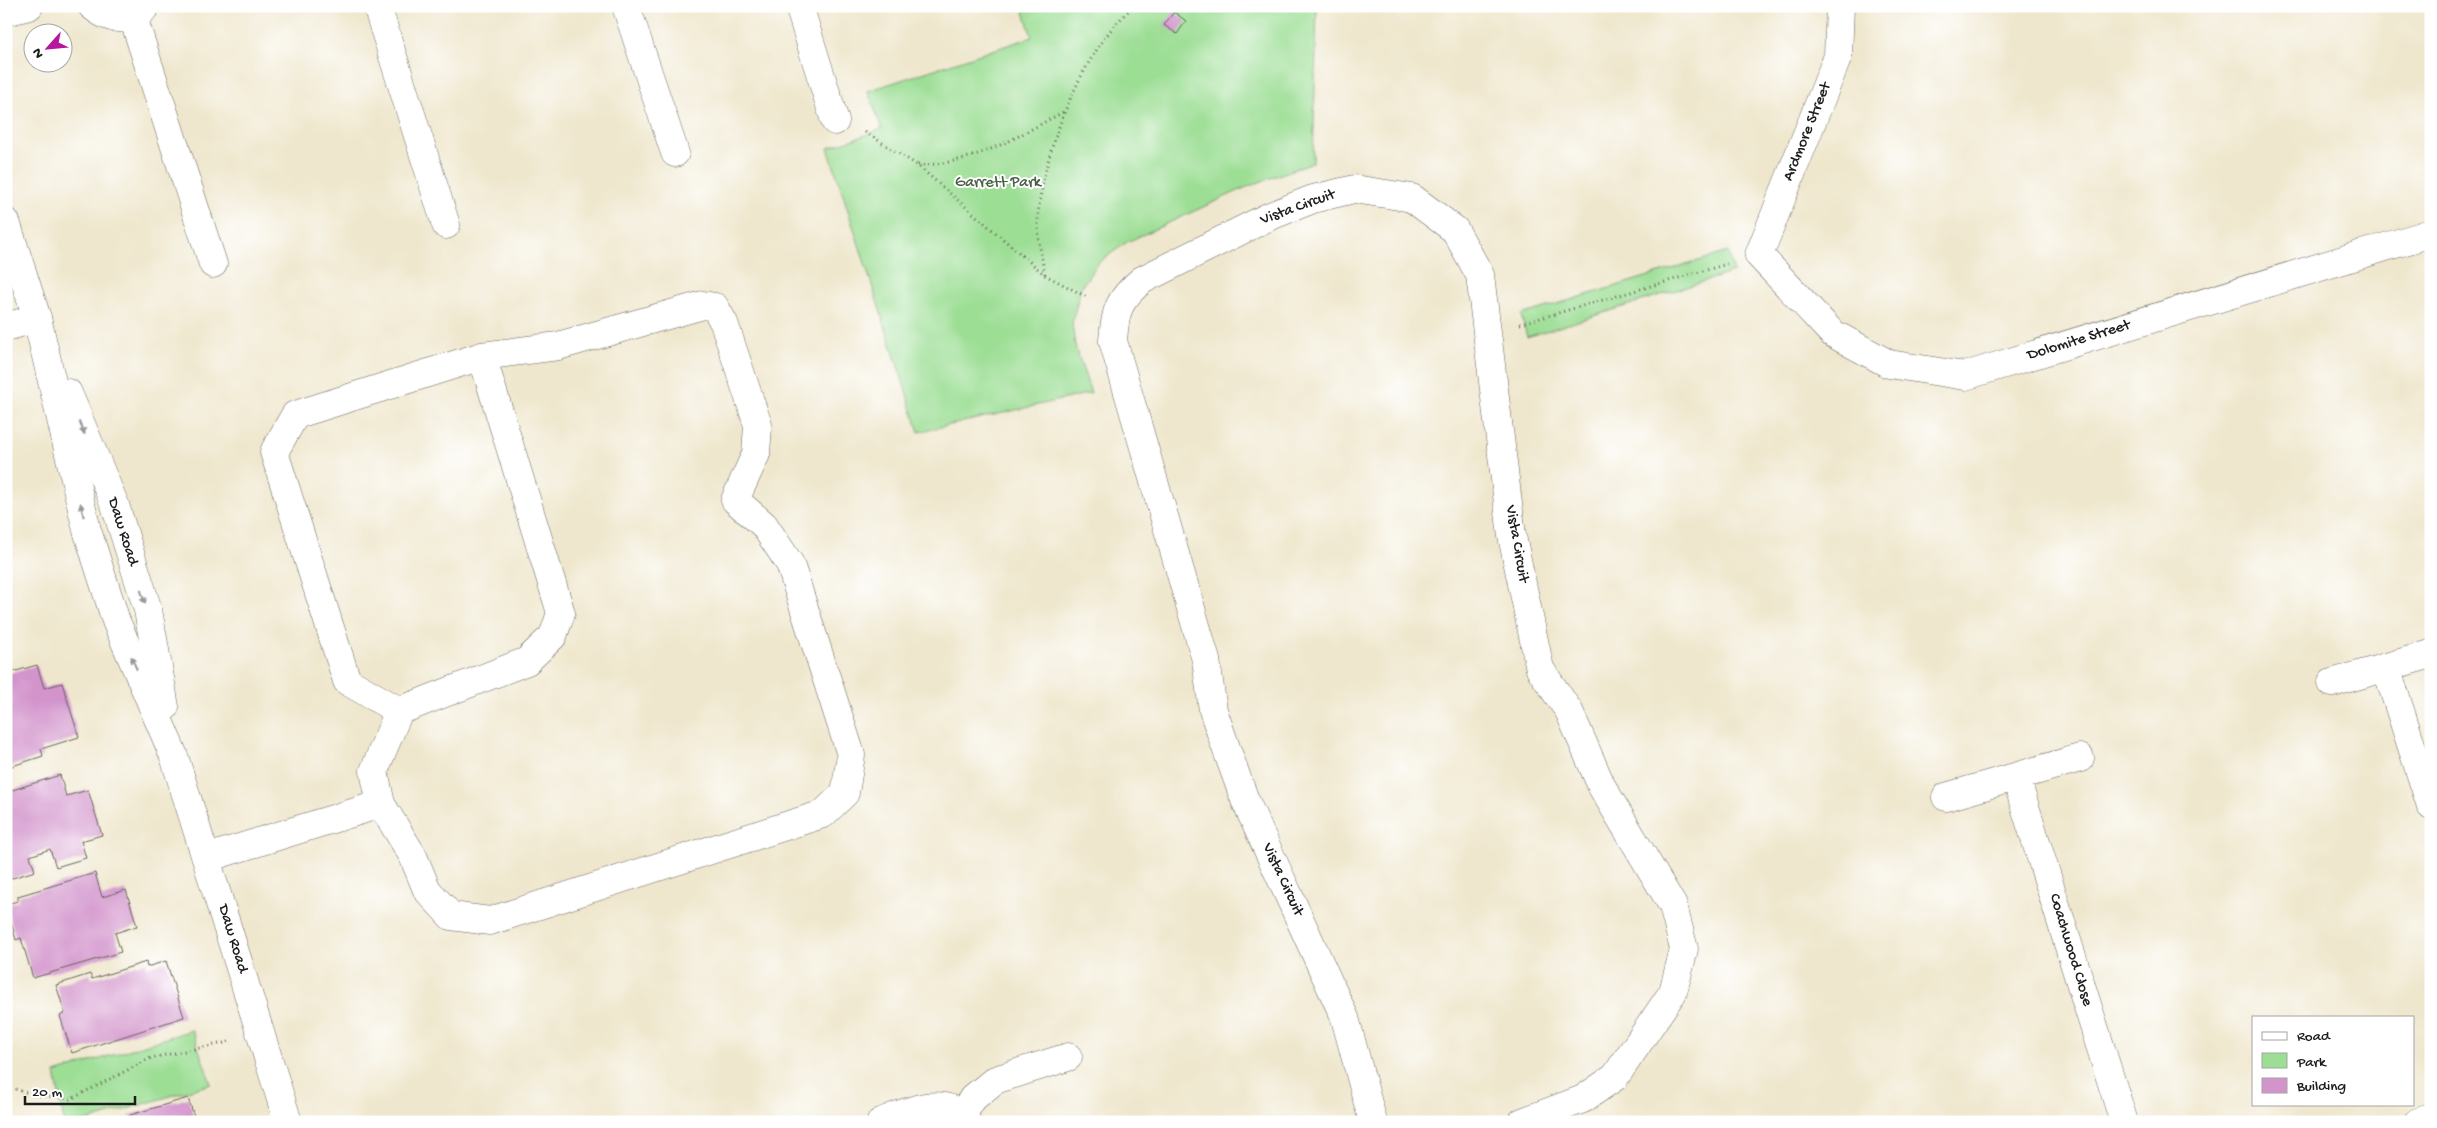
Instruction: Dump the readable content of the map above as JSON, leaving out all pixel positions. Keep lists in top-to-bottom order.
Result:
{
  "streets": {
    "street": [
      "Ardmore Street",
      "Vista Circuit",
      "Dolomite Street",
      "Daw Road",
      "Coachwood Close"
    ]
  },
  "crossings": [
    ["Ardmore Street", "Dolomite Street"]
  ],
  "parks": ["Garrett Park"],
  "legend": ["Road", "Park", "Building"],
  "scale_bar": "20 m",
  "north": "bottom left"
}
